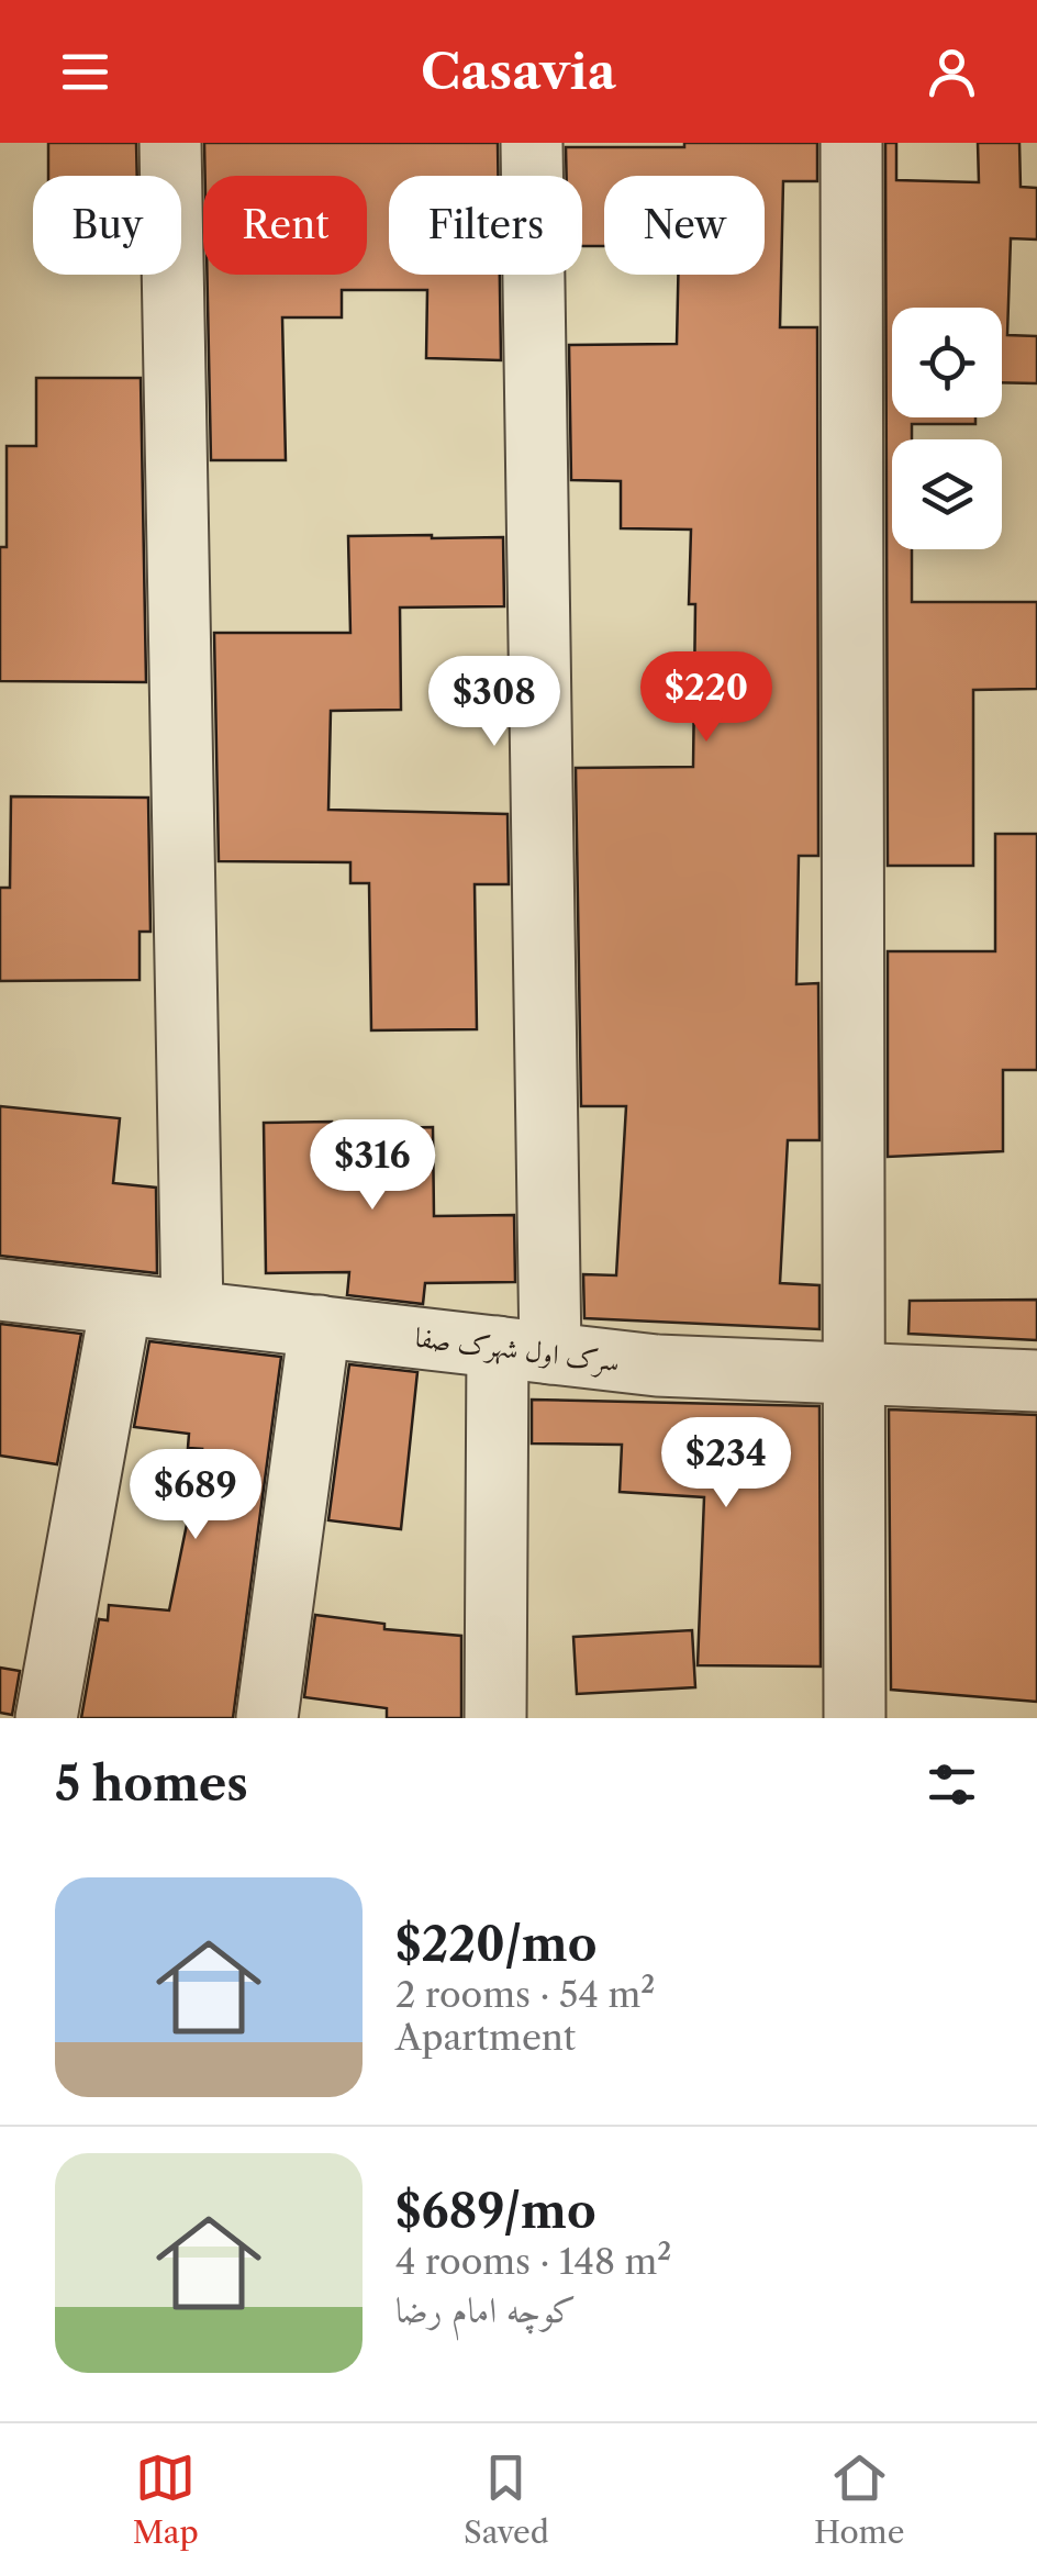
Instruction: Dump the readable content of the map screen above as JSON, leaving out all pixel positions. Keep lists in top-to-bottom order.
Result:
{
  "streets": {
    "street": ["سرک اول شهرک صفا"]
  },
  "page": {
    "header": "Casavia",
    "chip": [
      "Buy",
      "Rent",
      "Filters",
      "New"
    ],
    "price": [
      "$220",
      "$308",
      "$316",
      "$234",
      "$689"
    ],
    "heading": "5 homes",
    "list": [
      {
        "name": "$220/mo",
        "note": "2 rooms · 54 m² · Apartment"
      },
      {
        "name": "$689/mo",
        "note": "4 rooms · 148 m² · کوچه امام رضا"
      }
    ],
    "tabs": ["Map", "Saved", "Home"]
  }
}
